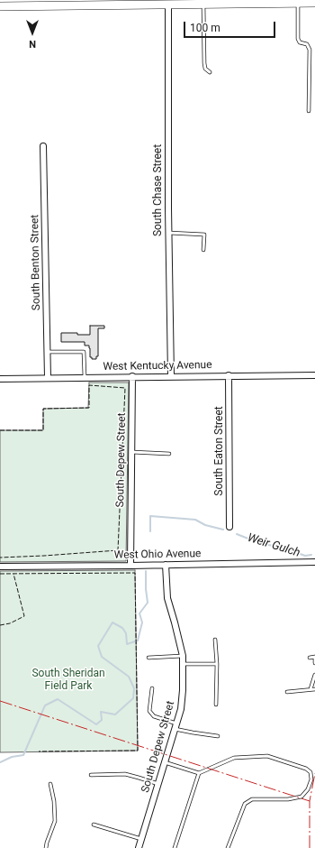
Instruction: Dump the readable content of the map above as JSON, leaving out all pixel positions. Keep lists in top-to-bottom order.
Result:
{
  "streets": {
    "street": [
      "South Chase Street",
      "South Benton Street",
      "West Kentucky Avenue",
      "South Eaton Street",
      "South Depew Street",
      "West Ohio Avenue"
    ]
  },
  "crossings": [
    ["South Chase Street", "West Kentucky Avenue"],
    ["South Benton Street", "West Kentucky Avenue"],
    ["West Kentucky Avenue", "South Eaton Street"],
    ["West Kentucky Avenue", "South Depew Street"],
    ["South Depew Street", "West Ohio Avenue"]
  ],
  "water": ["Weir Gulch"],
  "parks": ["South Sheridan Field Park"],
  "scale_bar": "100 m",
  "north": "bottom"
}
